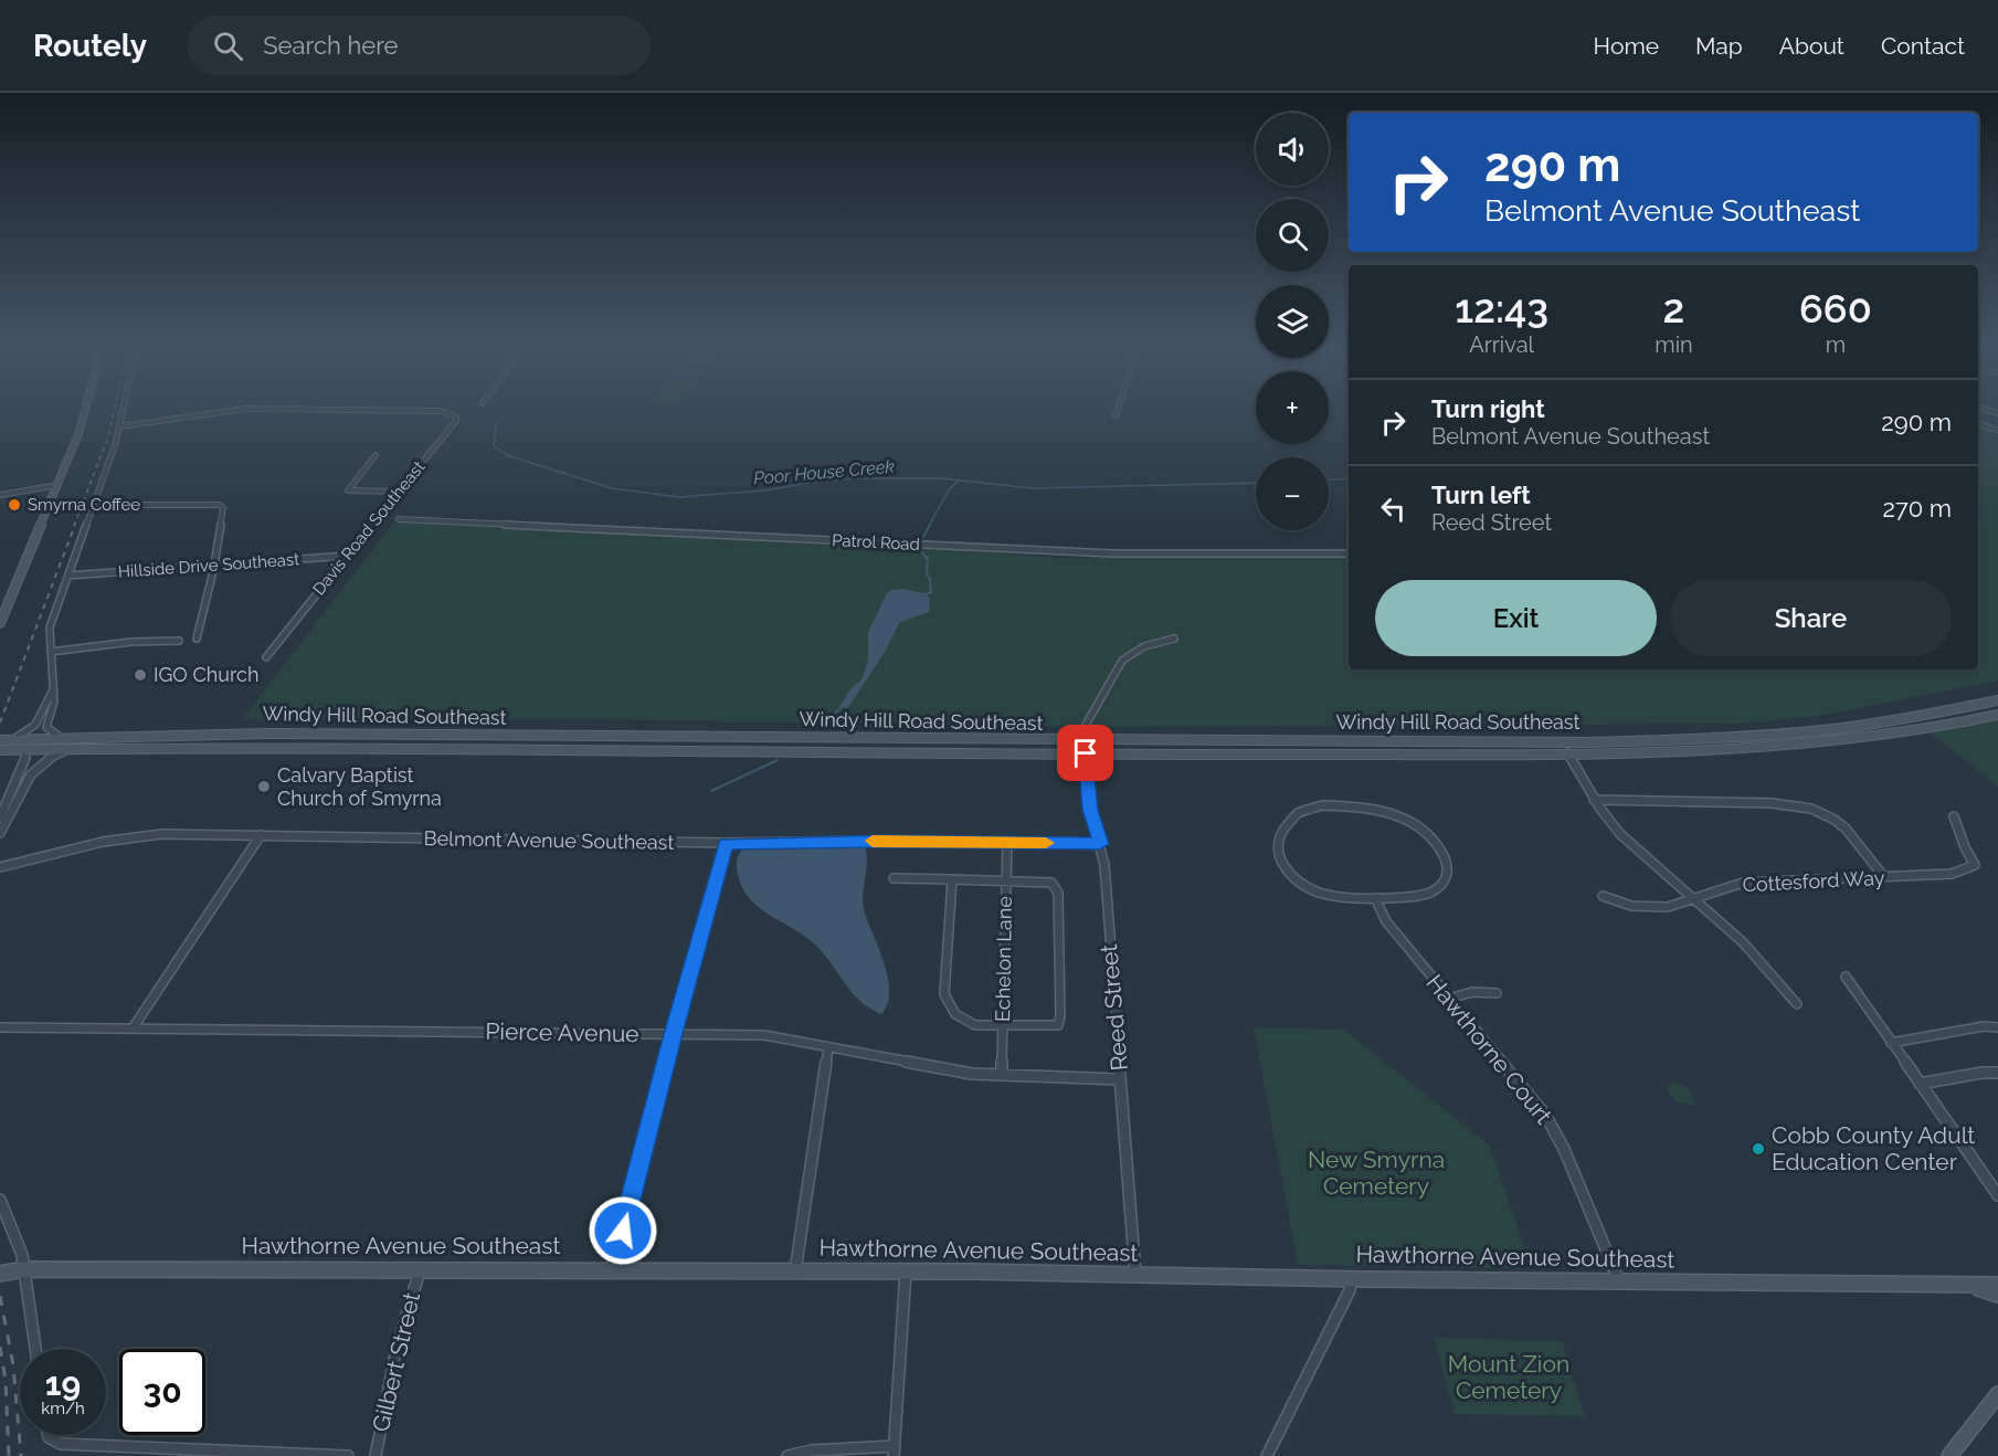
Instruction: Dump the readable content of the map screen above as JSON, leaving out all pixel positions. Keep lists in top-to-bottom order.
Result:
{
  "streets": {
    "main road": ["Windy Hill Road Southeast", "Hawthorne Avenue Southeast"],
    "street": [
      "Davis Road Southeast",
      "Patrol Road",
      "Hillside Drive Southeast",
      "Belmont Avenue Southeast",
      "Cottesford Way",
      "Echelon Lane",
      "Reed Street",
      "Pierce Avenue",
      "Hawthorne Court",
      "Gilbert Street"
    ]
  },
  "crossings": [
    ["Davis Road Southeast", "Hillside Drive Southeast"],
    ["Windy Hill Road Southeast", "Reed Street"],
    ["Belmont Avenue Southeast", "Echelon Lane"],
    ["Belmont Avenue Southeast", "Reed Street"],
    ["Echelon Lane", "Pierce Avenue"],
    ["Reed Street", "Pierce Avenue"],
    ["Reed Street", "Hawthorne Avenue Southeast"],
    ["Hawthorne Court", "Hawthorne Avenue Southeast"],
    ["Hawthorne Avenue Southeast", "Gilbert Street"]
  ],
  "water": ["Poor House Creek"],
  "parks": ["New Smyrna Cemetery", "Mount Zion Cemetery"],
  "places": [
    "Smyrna Coffee",
    "IGO Church",
    "Calvary Baptist Church of Smyrna",
    "Cobb County Adult Education Center"
  ],
  "page": {
    "header": "Routely",
    "search": "Search here",
    "nav": [
      "Home",
      "Map",
      "About",
      "Contact"
    ],
    "map_buttons": ["+", "−"],
    "turn": ["290 m", "Belmont Avenue Southeast"],
    "eta": [
      "12:43",
      "Arrival",
      "2",
      "min",
      "660",
      "m"
    ],
    "list": [
      {
        "name": "Turn right",
        "note": "Belmont Avenue Southeast",
        "value": "290 m"
      },
      {
        "name": "Turn left",
        "note": "Reed Street",
        "value": "270 m"
      }
    ],
    "buttons": ["Exit", "Share"],
    "speed": "19 km/h",
    "limit": "30"
  }
}
